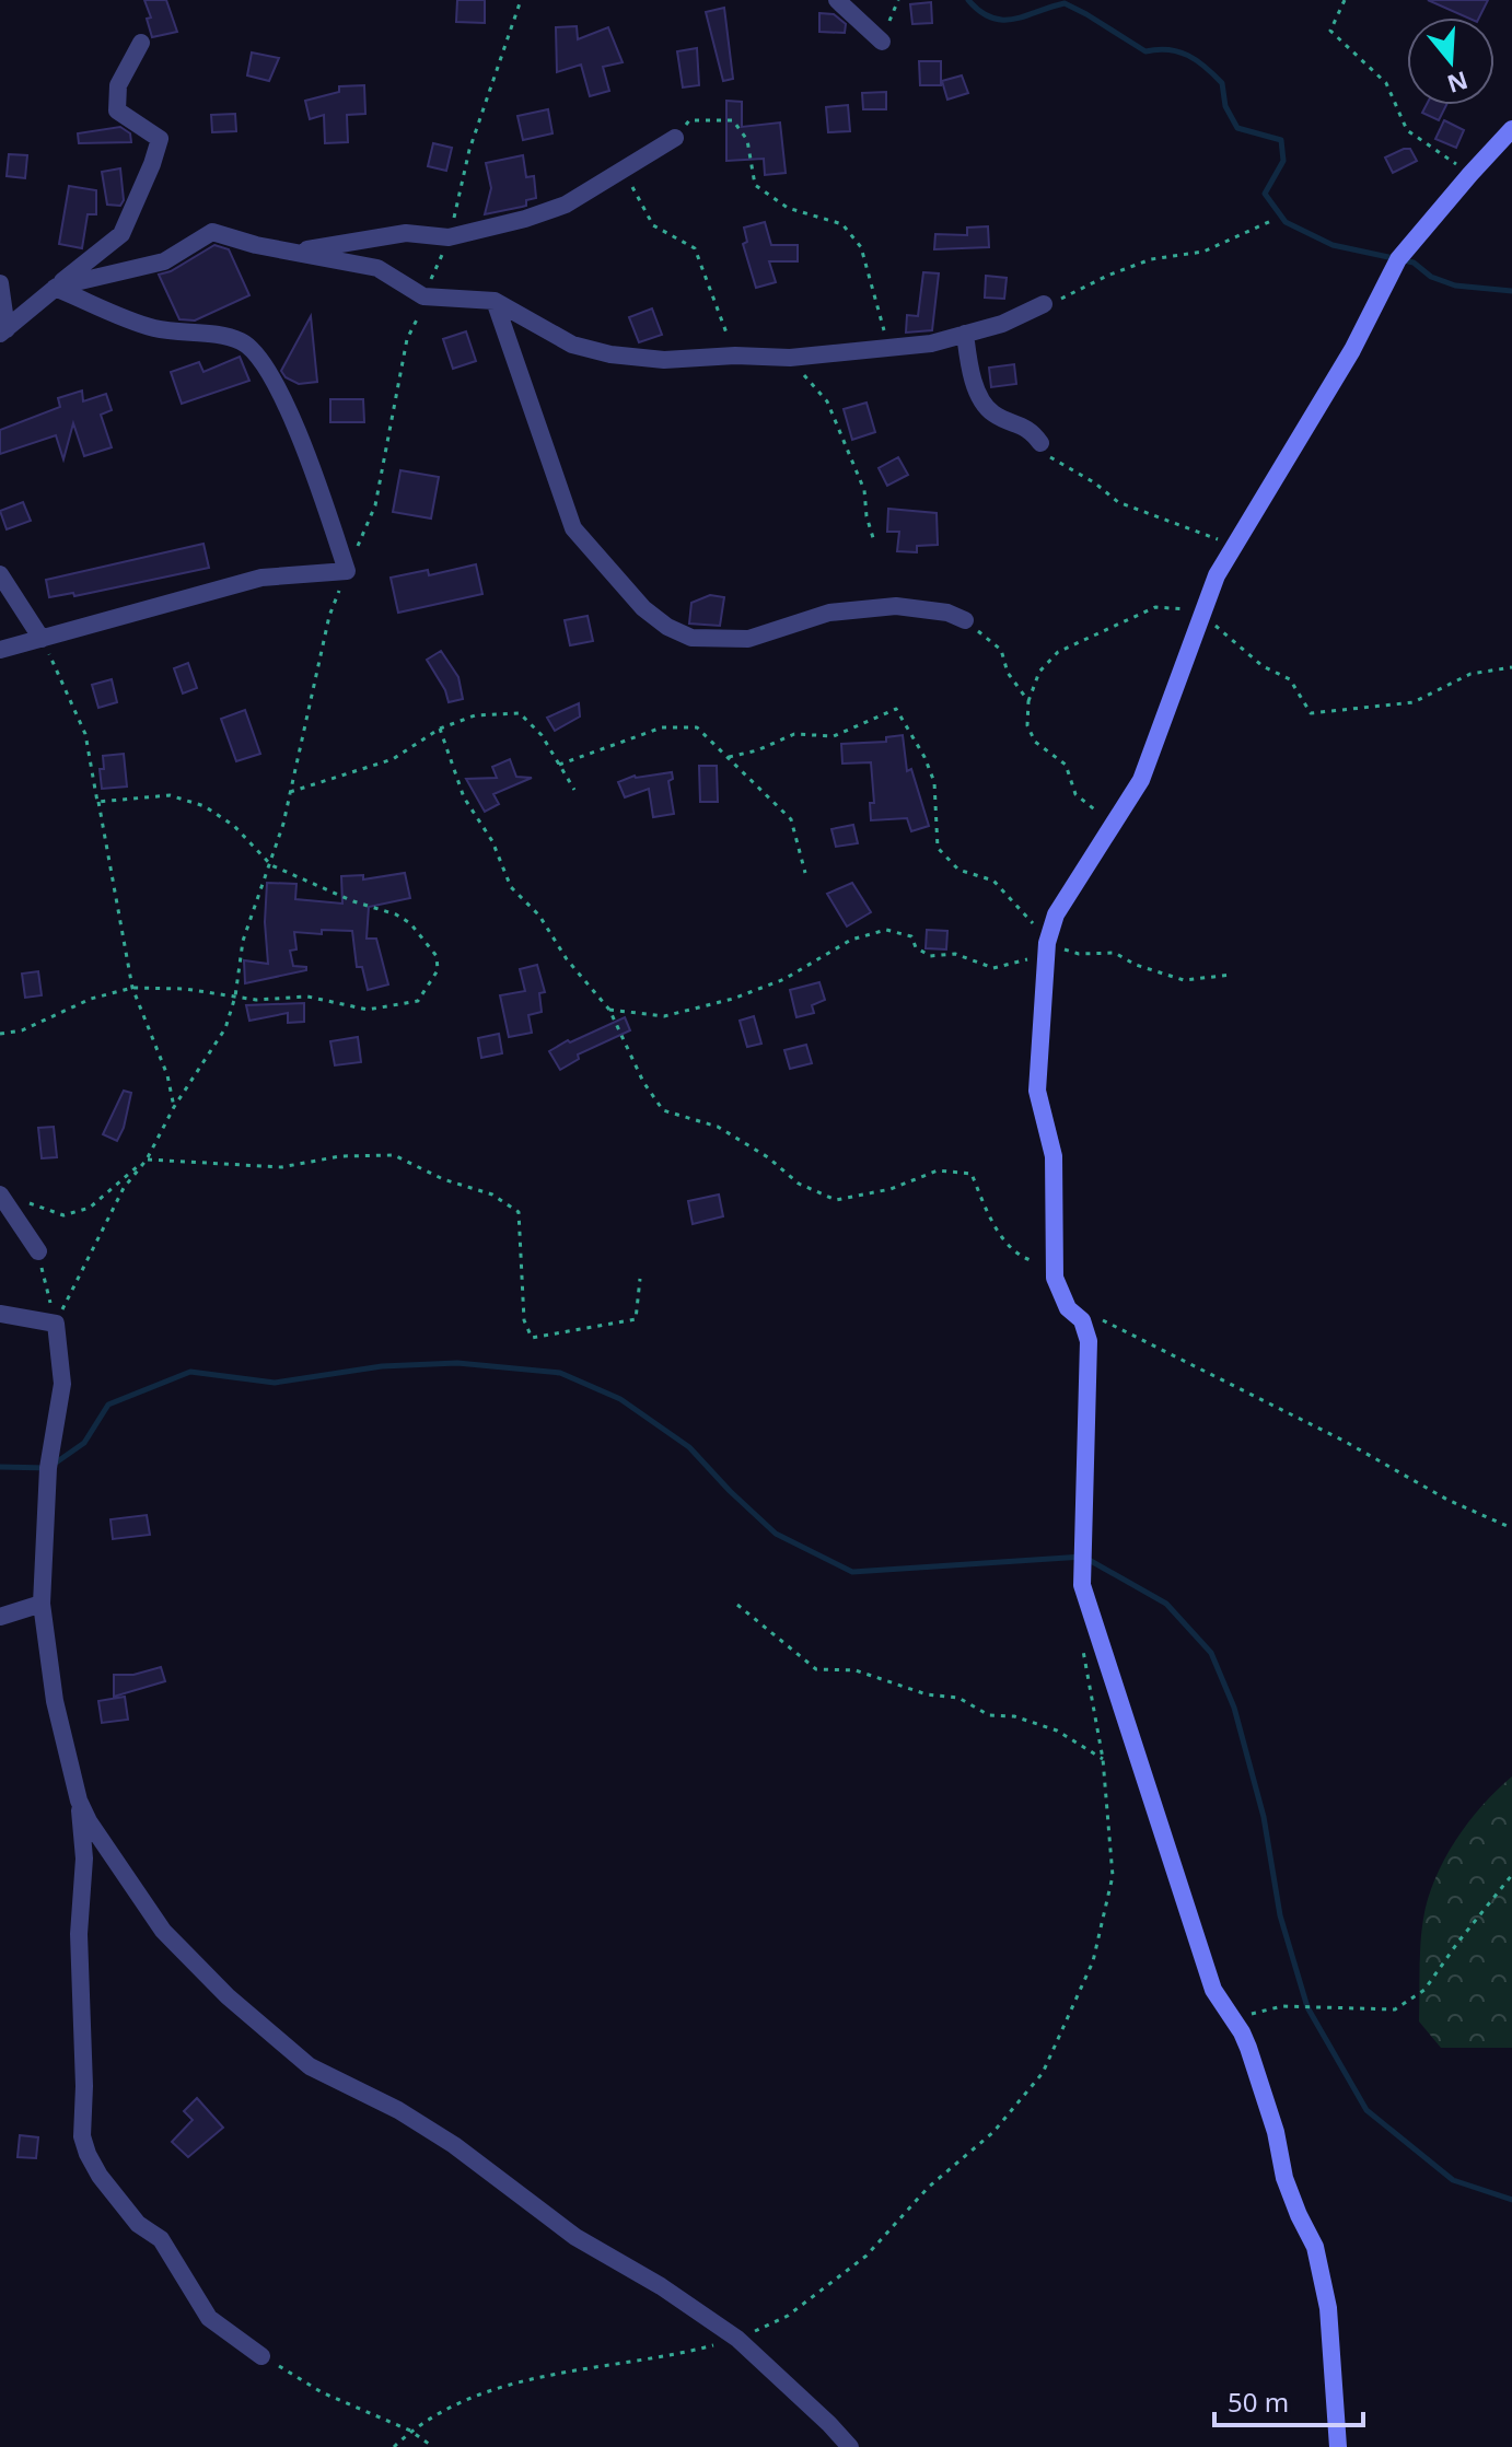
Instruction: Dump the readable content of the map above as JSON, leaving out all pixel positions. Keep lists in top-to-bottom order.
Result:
{
  "scale_bar": "50 m",
  "north": "bottom"
}
